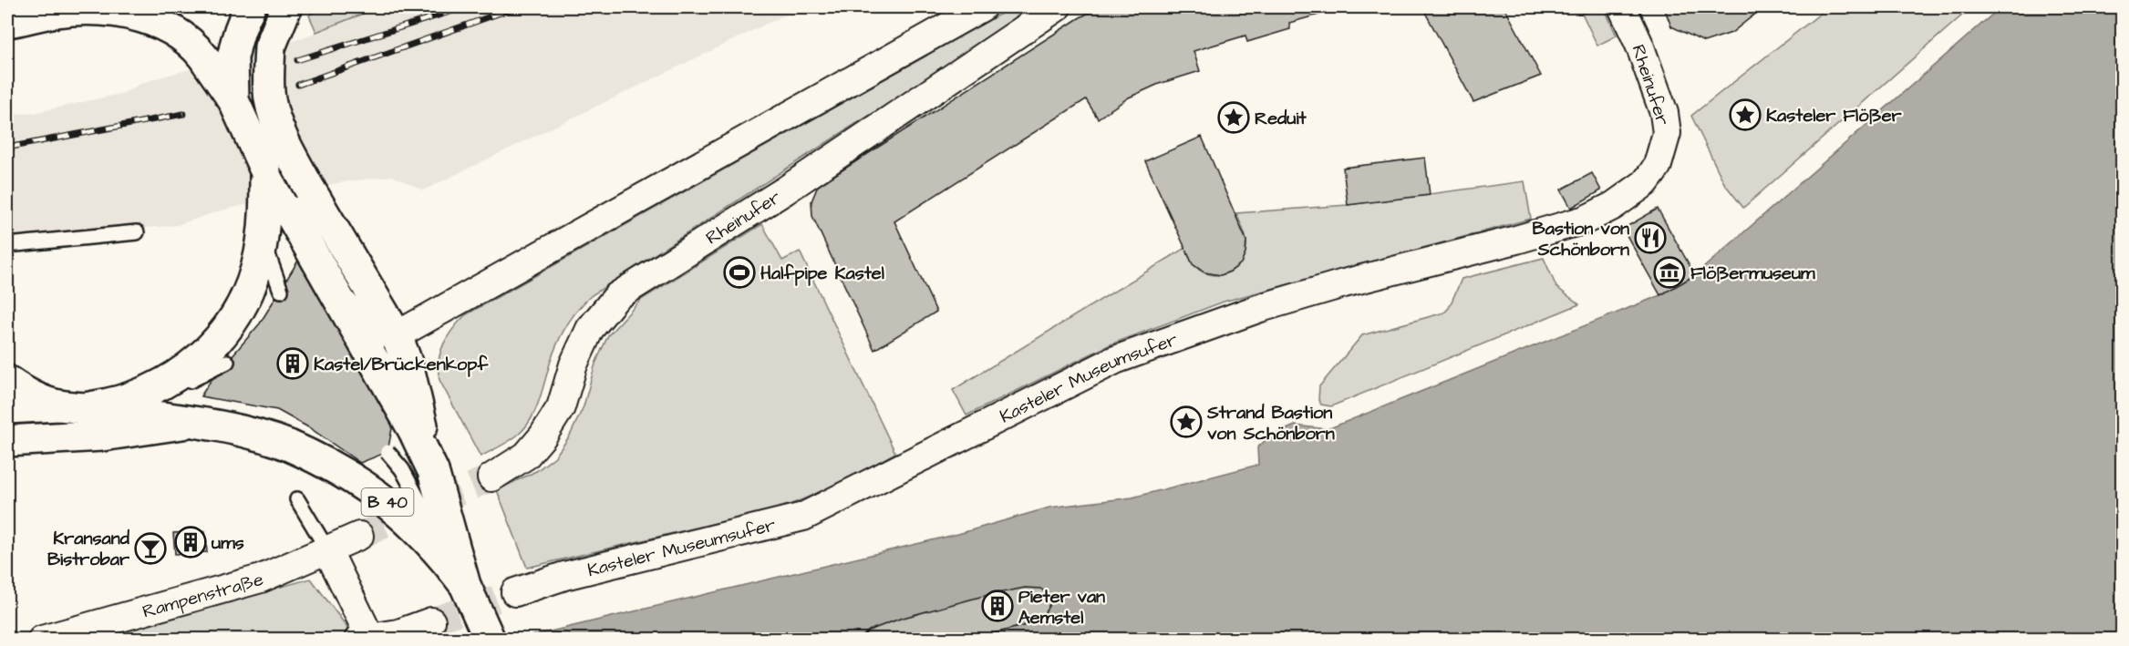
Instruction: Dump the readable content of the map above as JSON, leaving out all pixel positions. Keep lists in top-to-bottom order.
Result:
{
  "streets": {
    "main road": ["B 40"],
    "street": ["Rheinufer", "Kasteler Museumsufer", "Rampenstraße"]
  },
  "crossings": [
    ["Rheinufer", "Kasteler Museumsufer"]
  ],
  "places": {
    "place": ["Kasteler Flößer", "Reduit", "Strand Bastion von Schönborn"],
    "restaurant": ["Bastion von Schönborn"],
    "sports": ["Halfpipe Kastel"],
    "museum": ["Flößermuseum"],
    "building": ["Kastel/Brückenkopf", "ums", "Pieter van Aemstel"],
    "bar": ["Kransand Bistrobar"]
  }
}
